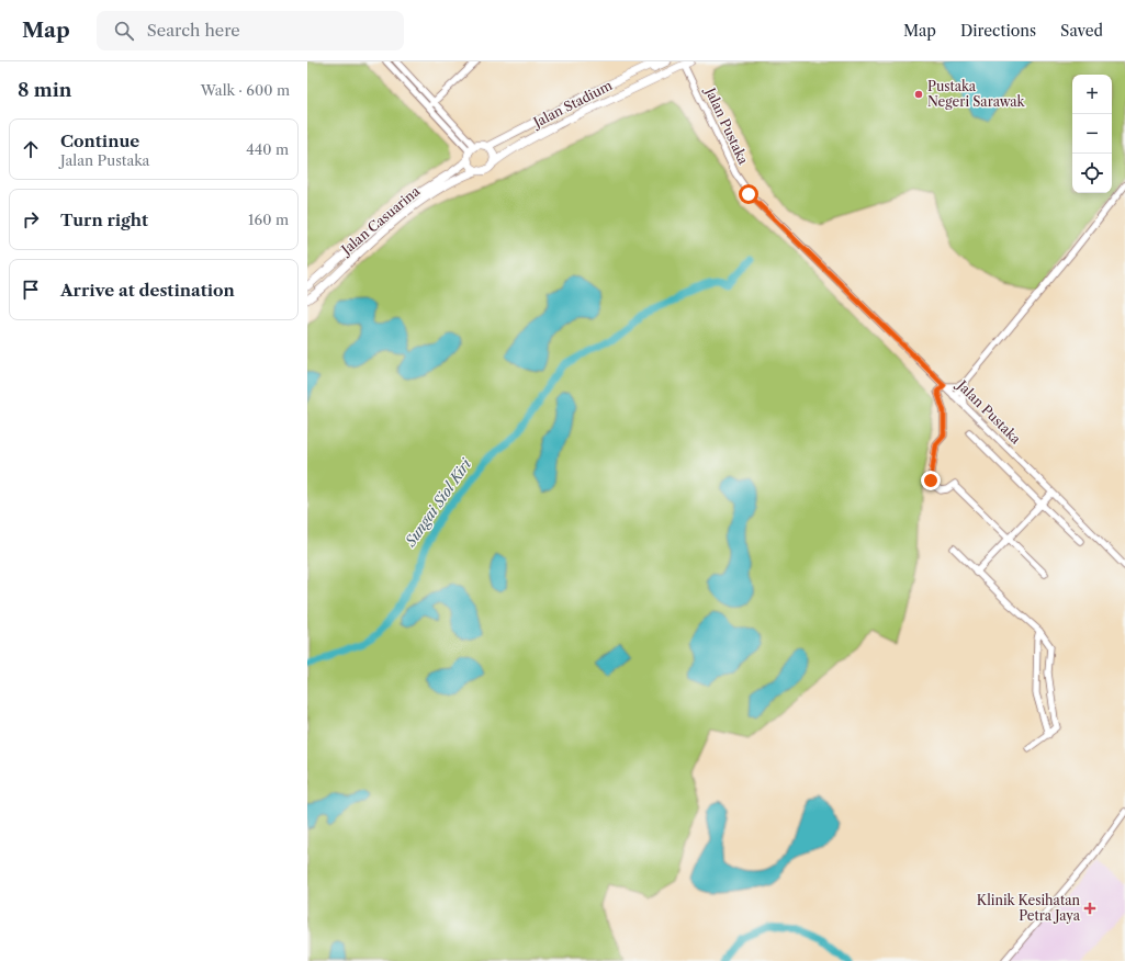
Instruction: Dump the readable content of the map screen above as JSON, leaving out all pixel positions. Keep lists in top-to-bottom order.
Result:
{
  "streets": {
    "main road": ["Jalan Stadium", "Jalan Casuarina"],
    "street": ["Jalan Pustaka"]
  },
  "crossings": [
    ["Jalan Stadium", "Jalan Pustaka"],
    ["Jalan Stadium", "Jalan Casuarina"]
  ],
  "water": ["Sungai Siol Kiri"],
  "places": {
    "other": ["Pustaka Negeri Sarawak"],
    "health": ["Klinik Kesihatan Petra Jaya"]
  },
  "page": {
    "header": "Map",
    "search": "Search here",
    "nav": ["Map", "Directions", "Saved"],
    "heading": ["8 min", "Walk · 600 m"],
    "map_buttons": ["+", "−"],
    "list": [
      ["Continue", "Jalan Pustaka", "440 m"],
      ["Turn right", "160 m"],
      "Arrive at destination"
    ]
  }
}
